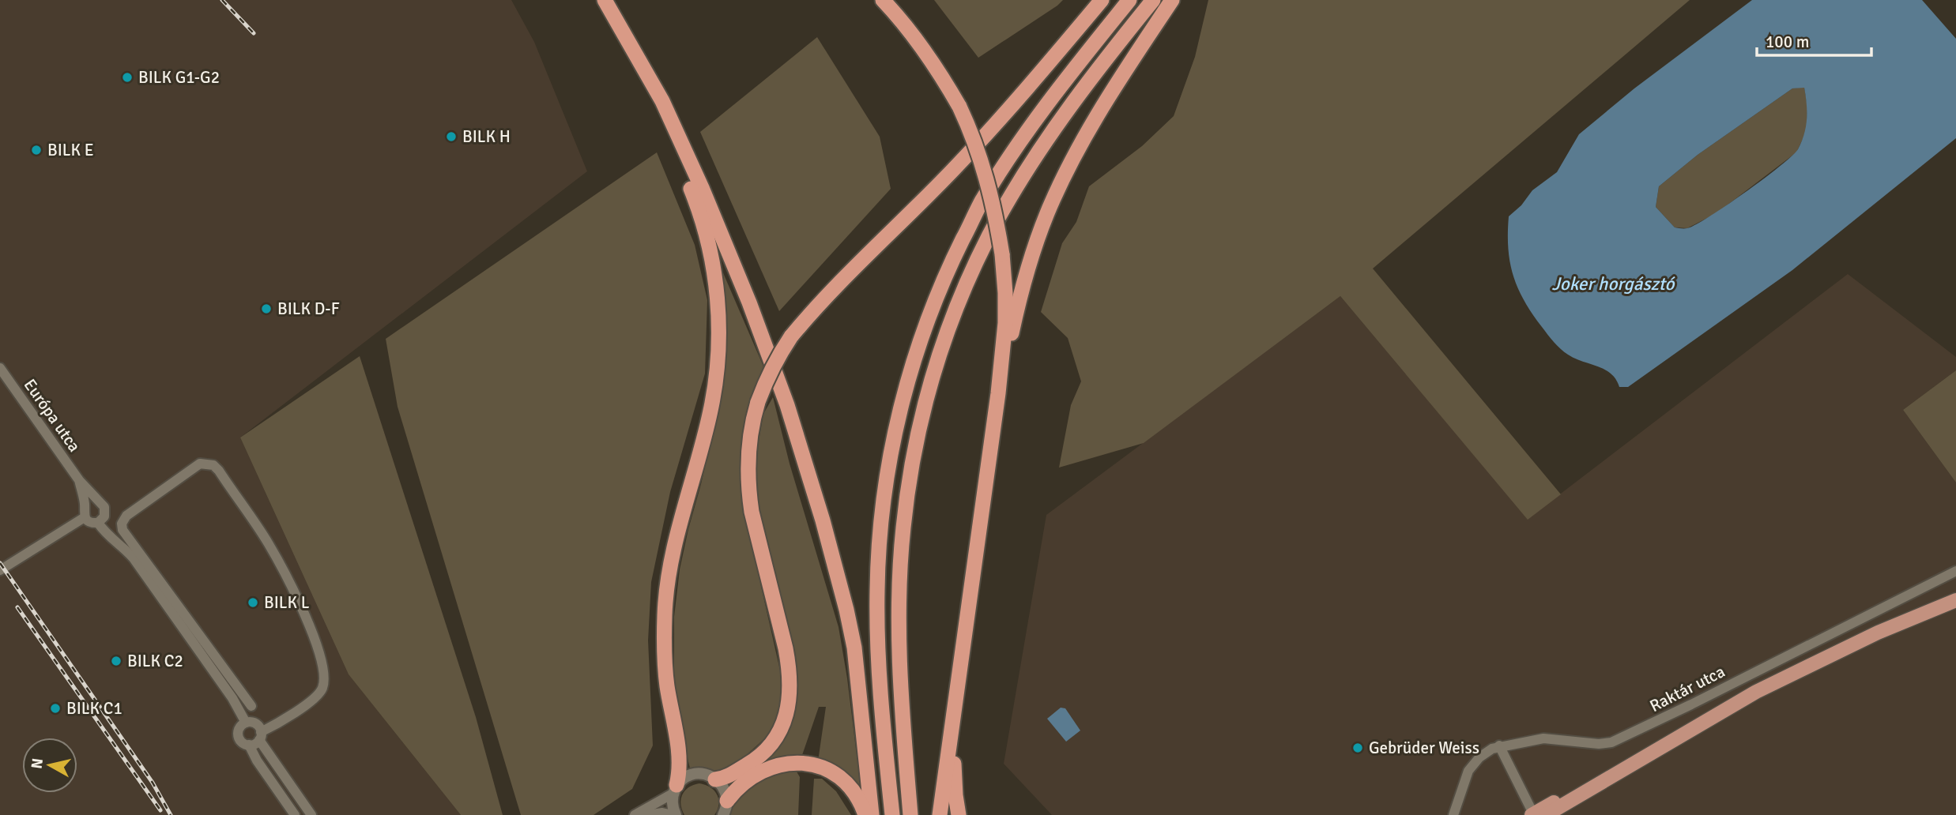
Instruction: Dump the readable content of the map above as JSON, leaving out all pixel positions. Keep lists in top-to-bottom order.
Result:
{
  "streets": {
    "street": ["Európa utca", "Raktár utca"]
  },
  "water": ["Joker horgásztó"],
  "places": [
    "BILK G1-G2",
    "BILK H",
    "BILK E",
    "BILK D-F",
    "BILK L",
    "BILK C2",
    "BILK C1",
    "Gebrüder Weiss"
  ],
  "scale_bar": "100 m",
  "north": "left"
}
